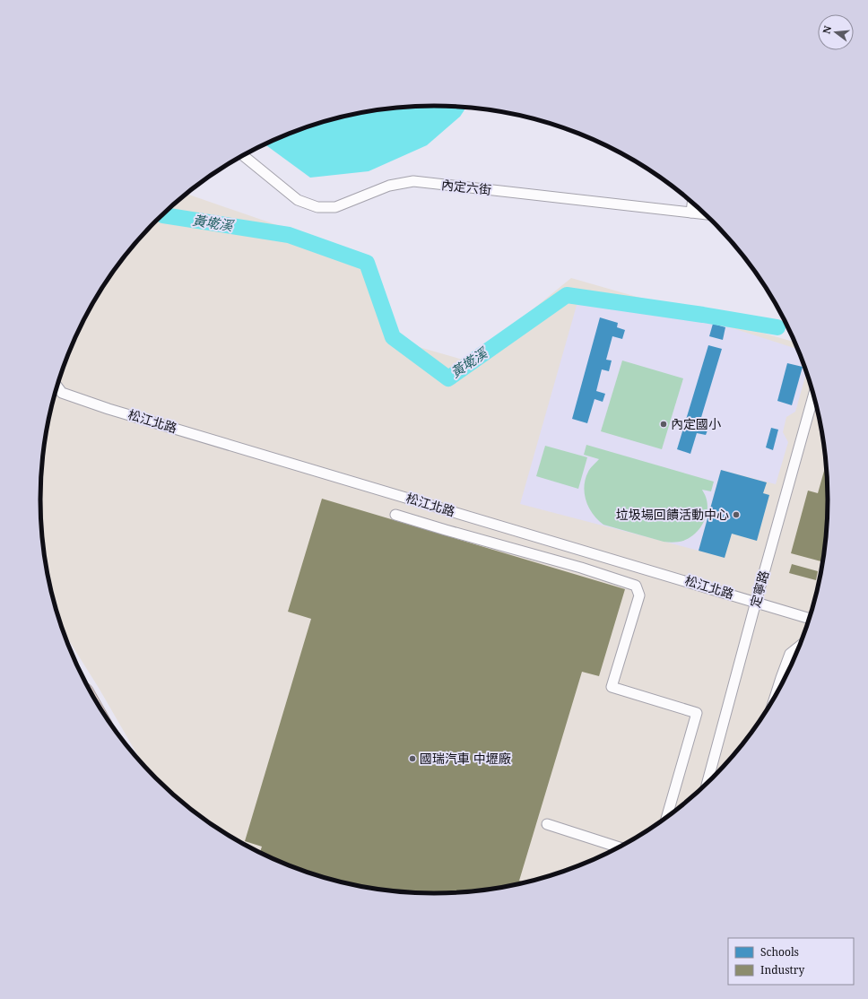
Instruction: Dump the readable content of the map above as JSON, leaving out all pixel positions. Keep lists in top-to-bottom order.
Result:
{
  "streets": {
    "street": ["內定六街", "松江北路", "定寧路"]
  },
  "crossings": [
    ["松江北路", "定寧路"]
  ],
  "water": ["黃墘溪"],
  "places": ["內定國小", "垃圾場回饋活動中心", "國瑞汽車 中壢廠"],
  "legend": ["Schools", "Industry"],
  "north": "left"
}
